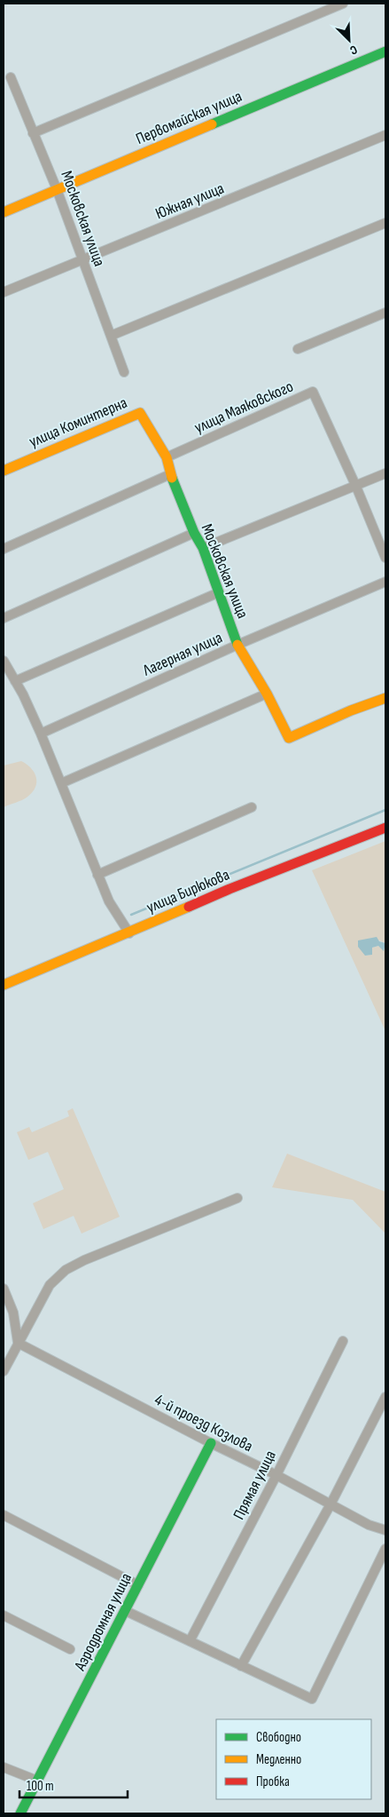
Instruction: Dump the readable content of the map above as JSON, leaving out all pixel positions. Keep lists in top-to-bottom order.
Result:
{
  "streets": {
    "street": [
      "Первомайская улица",
      "Южная улица",
      "Московская улица",
      "улица Маяковского",
      "улица Коминтерна",
      "Лагерная улица",
      "улица Бирюкова",
      "4-й проезд Козлова",
      "Прямая улица",
      "Аэродромная улица"
    ]
  },
  "crossings": [
    ["Первомайская улица", "Московская улица"],
    ["Южная улица", "Московская улица"],
    ["Московская улица", "улица Маяковского"],
    ["Московская улица", "улица Коминтерна"],
    ["Московская улица", "Лагерная улица"],
    ["4-й проезд Козлова", "Прямая улица"],
    ["4-й проезд Козлова", "Аэродромная улица"]
  ],
  "legend": ["Свободно", "Медленно", "Пробка"],
  "scale_bar": "100 m",
  "north": "bottom right"
}
